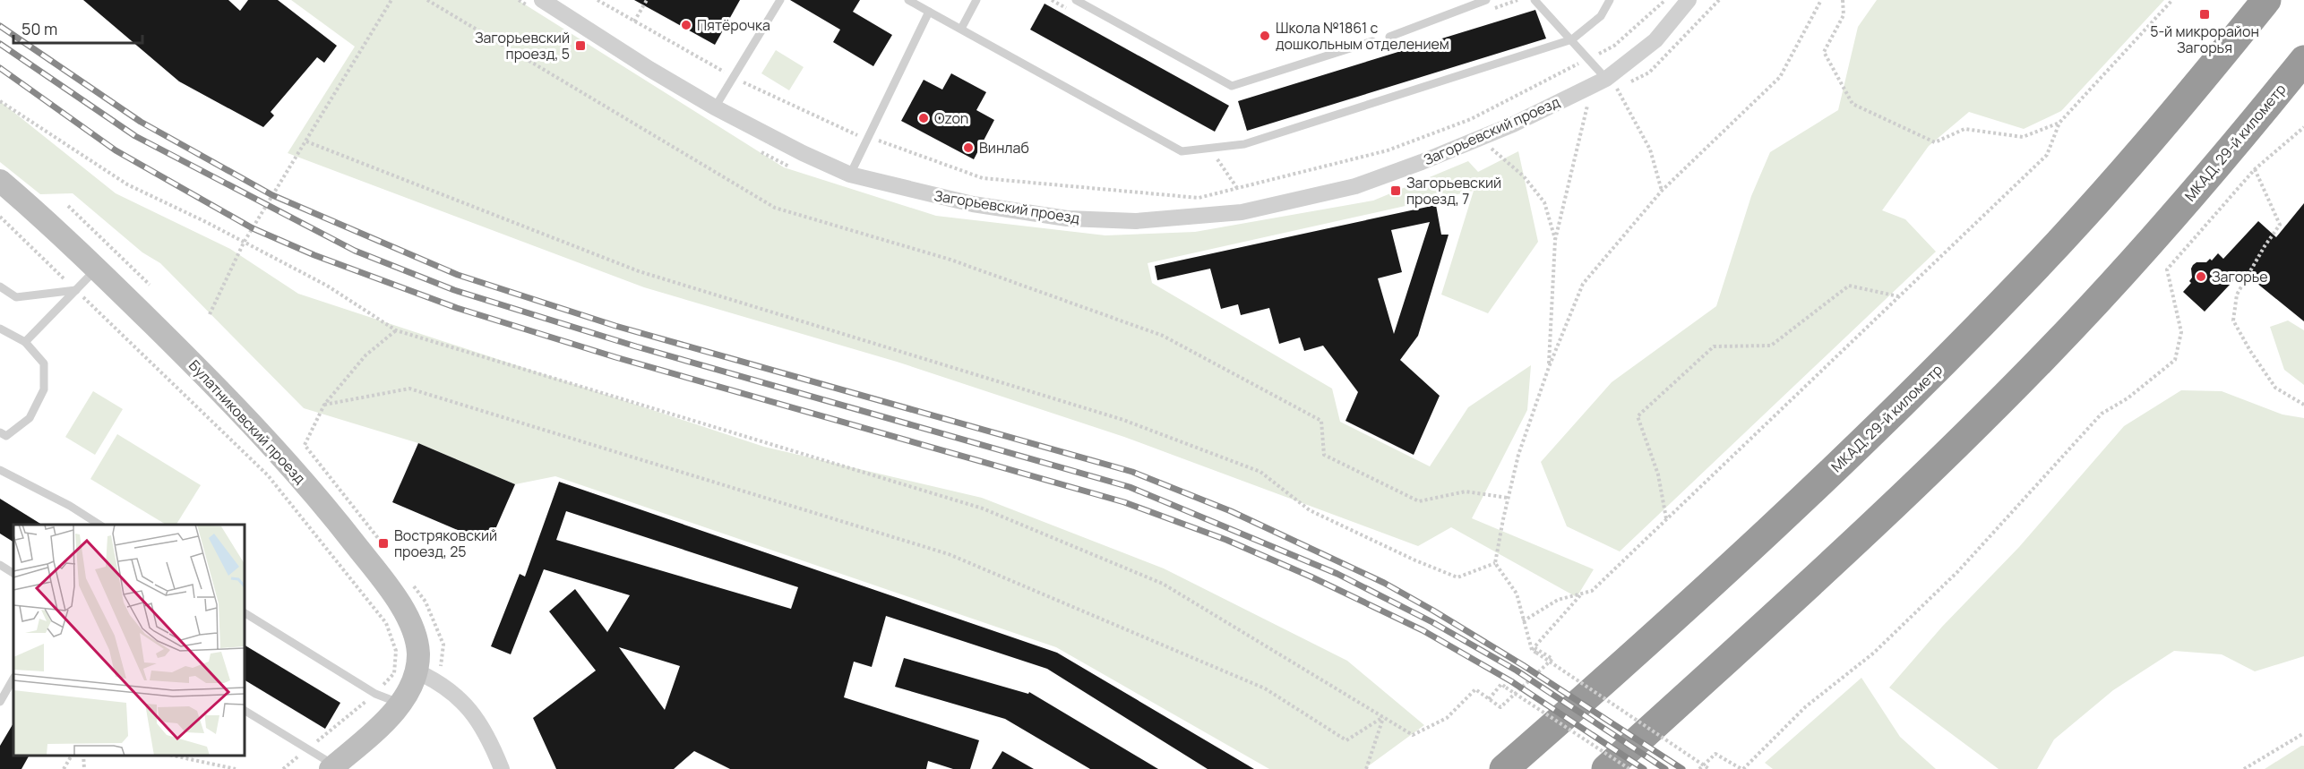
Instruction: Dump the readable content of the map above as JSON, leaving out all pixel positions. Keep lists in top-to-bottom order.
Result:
{
  "streets": {
    "highway": ["МКАД, 29-й километр"],
    "street": ["Загорьевский проезд", "Булатниковский проезд"]
  },
  "places": {
    "transit": [
      "5-й микрорайон Загорья",
      "Загорьевский проезд, 5",
      "Загорьевский проезд, 7",
      "Востряковский проезд, 25"
    ],
    "other": [
      "Пятёрочка",
      "Школа №1861 с дошкольным отделением",
      "Ozon",
      "Винлаб",
      "Загорье"
    ]
  },
  "scale_bar": "50 m"
}
